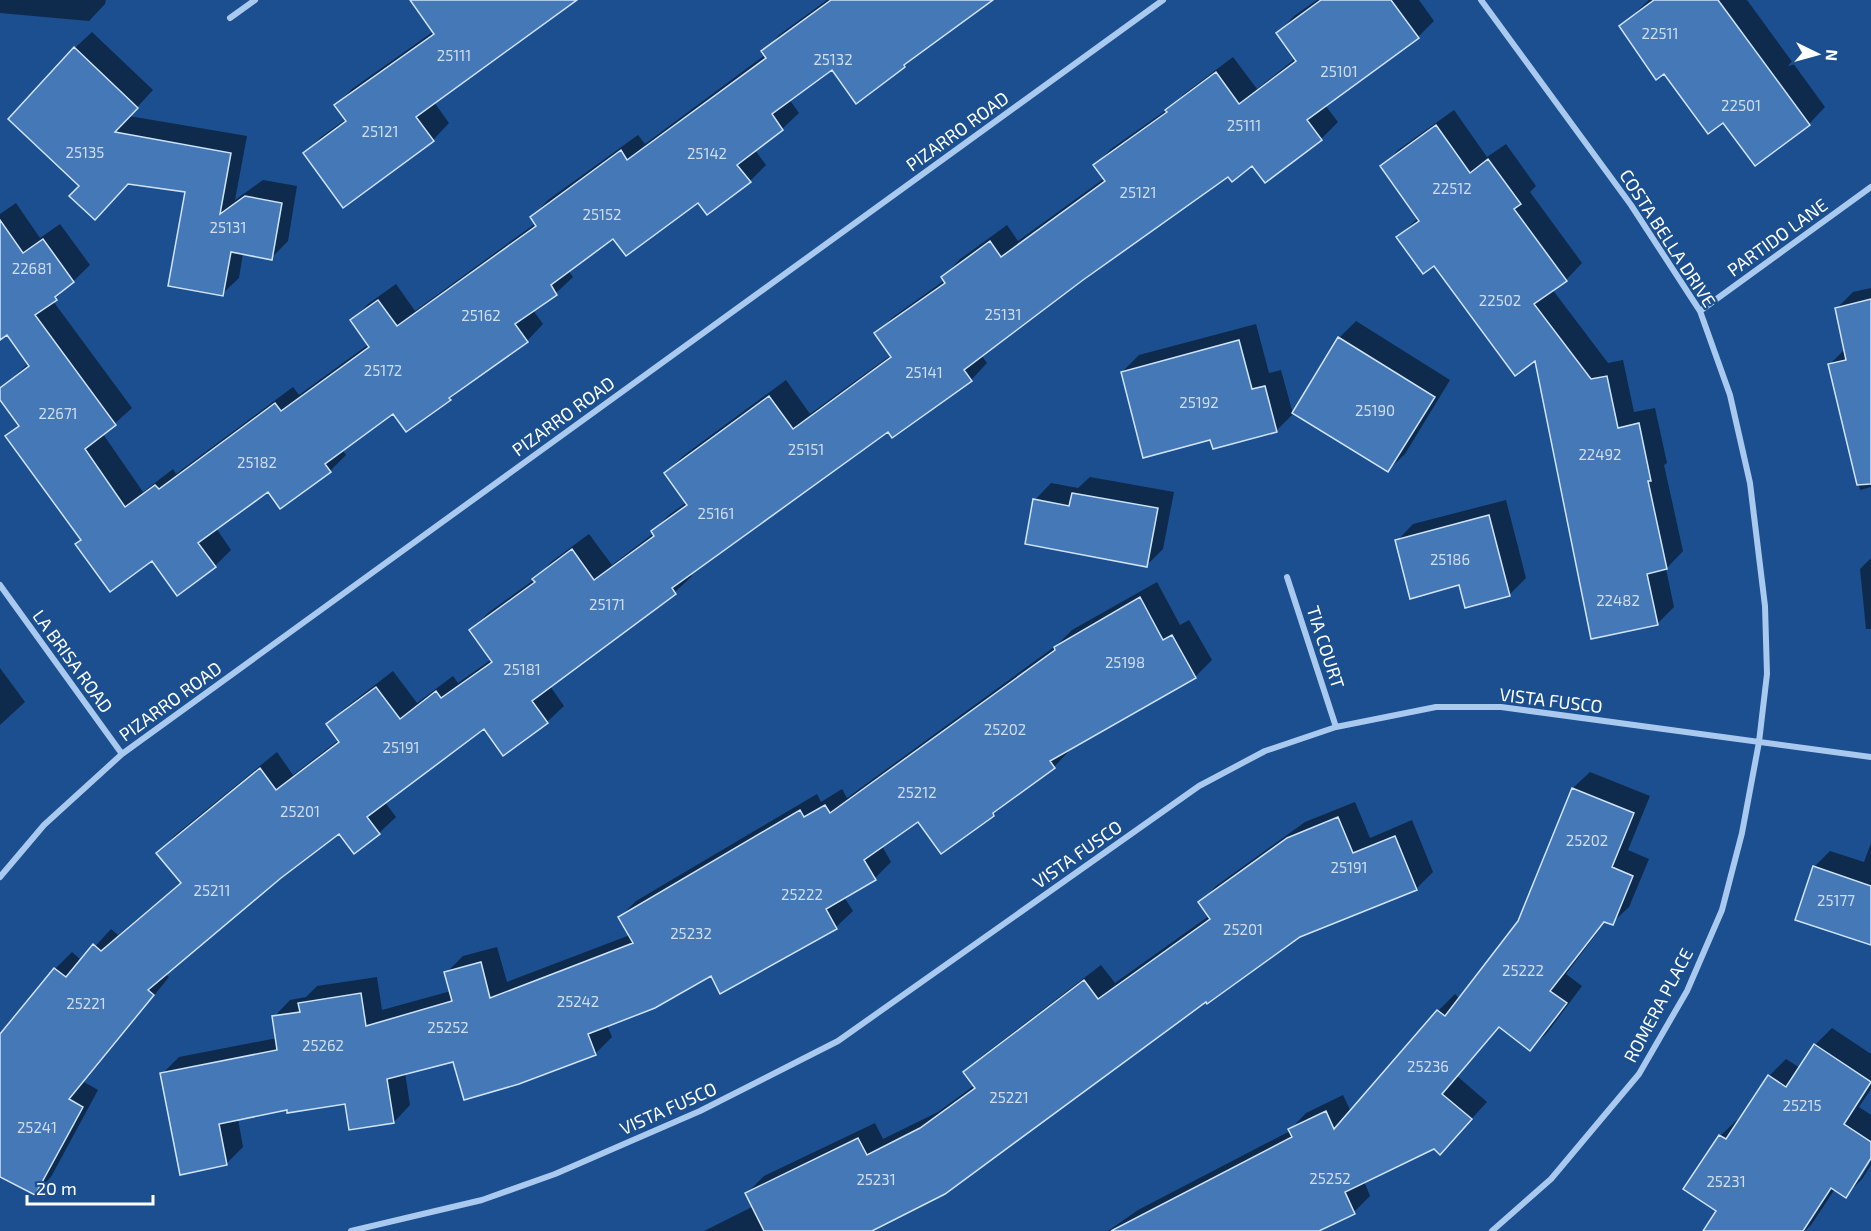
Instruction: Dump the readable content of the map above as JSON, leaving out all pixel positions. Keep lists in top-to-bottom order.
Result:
{
  "streets": {
    "street": [
      "PIZARRO ROAD",
      "PARTIDO LANE",
      "COSTA BELLA DRIVE",
      "TIA COURT",
      "LA BRISA ROAD",
      "VISTA FUSCO",
      "ROMERA PLACE"
    ]
  },
  "crossings": [
    ["PIZARRO ROAD", "LA BRISA ROAD"],
    ["PARTIDO LANE", "COSTA BELLA DRIVE"],
    ["COSTA BELLA DRIVE", "VISTA FUSCO"],
    ["COSTA BELLA DRIVE", "ROMERA PLACE"],
    ["TIA COURT", "VISTA FUSCO"],
    ["VISTA FUSCO", "ROMERA PLACE"]
  ],
  "house_numbers": [
    "22511",
    "25111",
    "25132",
    "25101",
    "22501",
    "25111",
    "25121",
    "25135",
    "25142",
    "22512",
    "25121",
    "25152",
    "25131",
    "22681",
    "22502",
    "25131",
    "25162",
    "25172",
    "25141",
    "25192",
    "25190",
    "22671",
    "25151",
    "22492",
    "25182",
    "25161",
    "25186",
    "22482",
    "25171",
    "25198",
    "25181",
    "25202",
    "25191",
    "25212",
    "25201",
    "25202",
    "25191",
    "25211",
    "25222",
    "25177",
    "25201",
    "25232",
    "25222",
    "25242",
    "25221",
    "25252",
    "25262",
    "25236",
    "25221",
    "25215",
    "25241",
    "25252",
    "25231",
    "25231"
  ],
  "scale_bar": "20 m",
  "north": "right"
}
